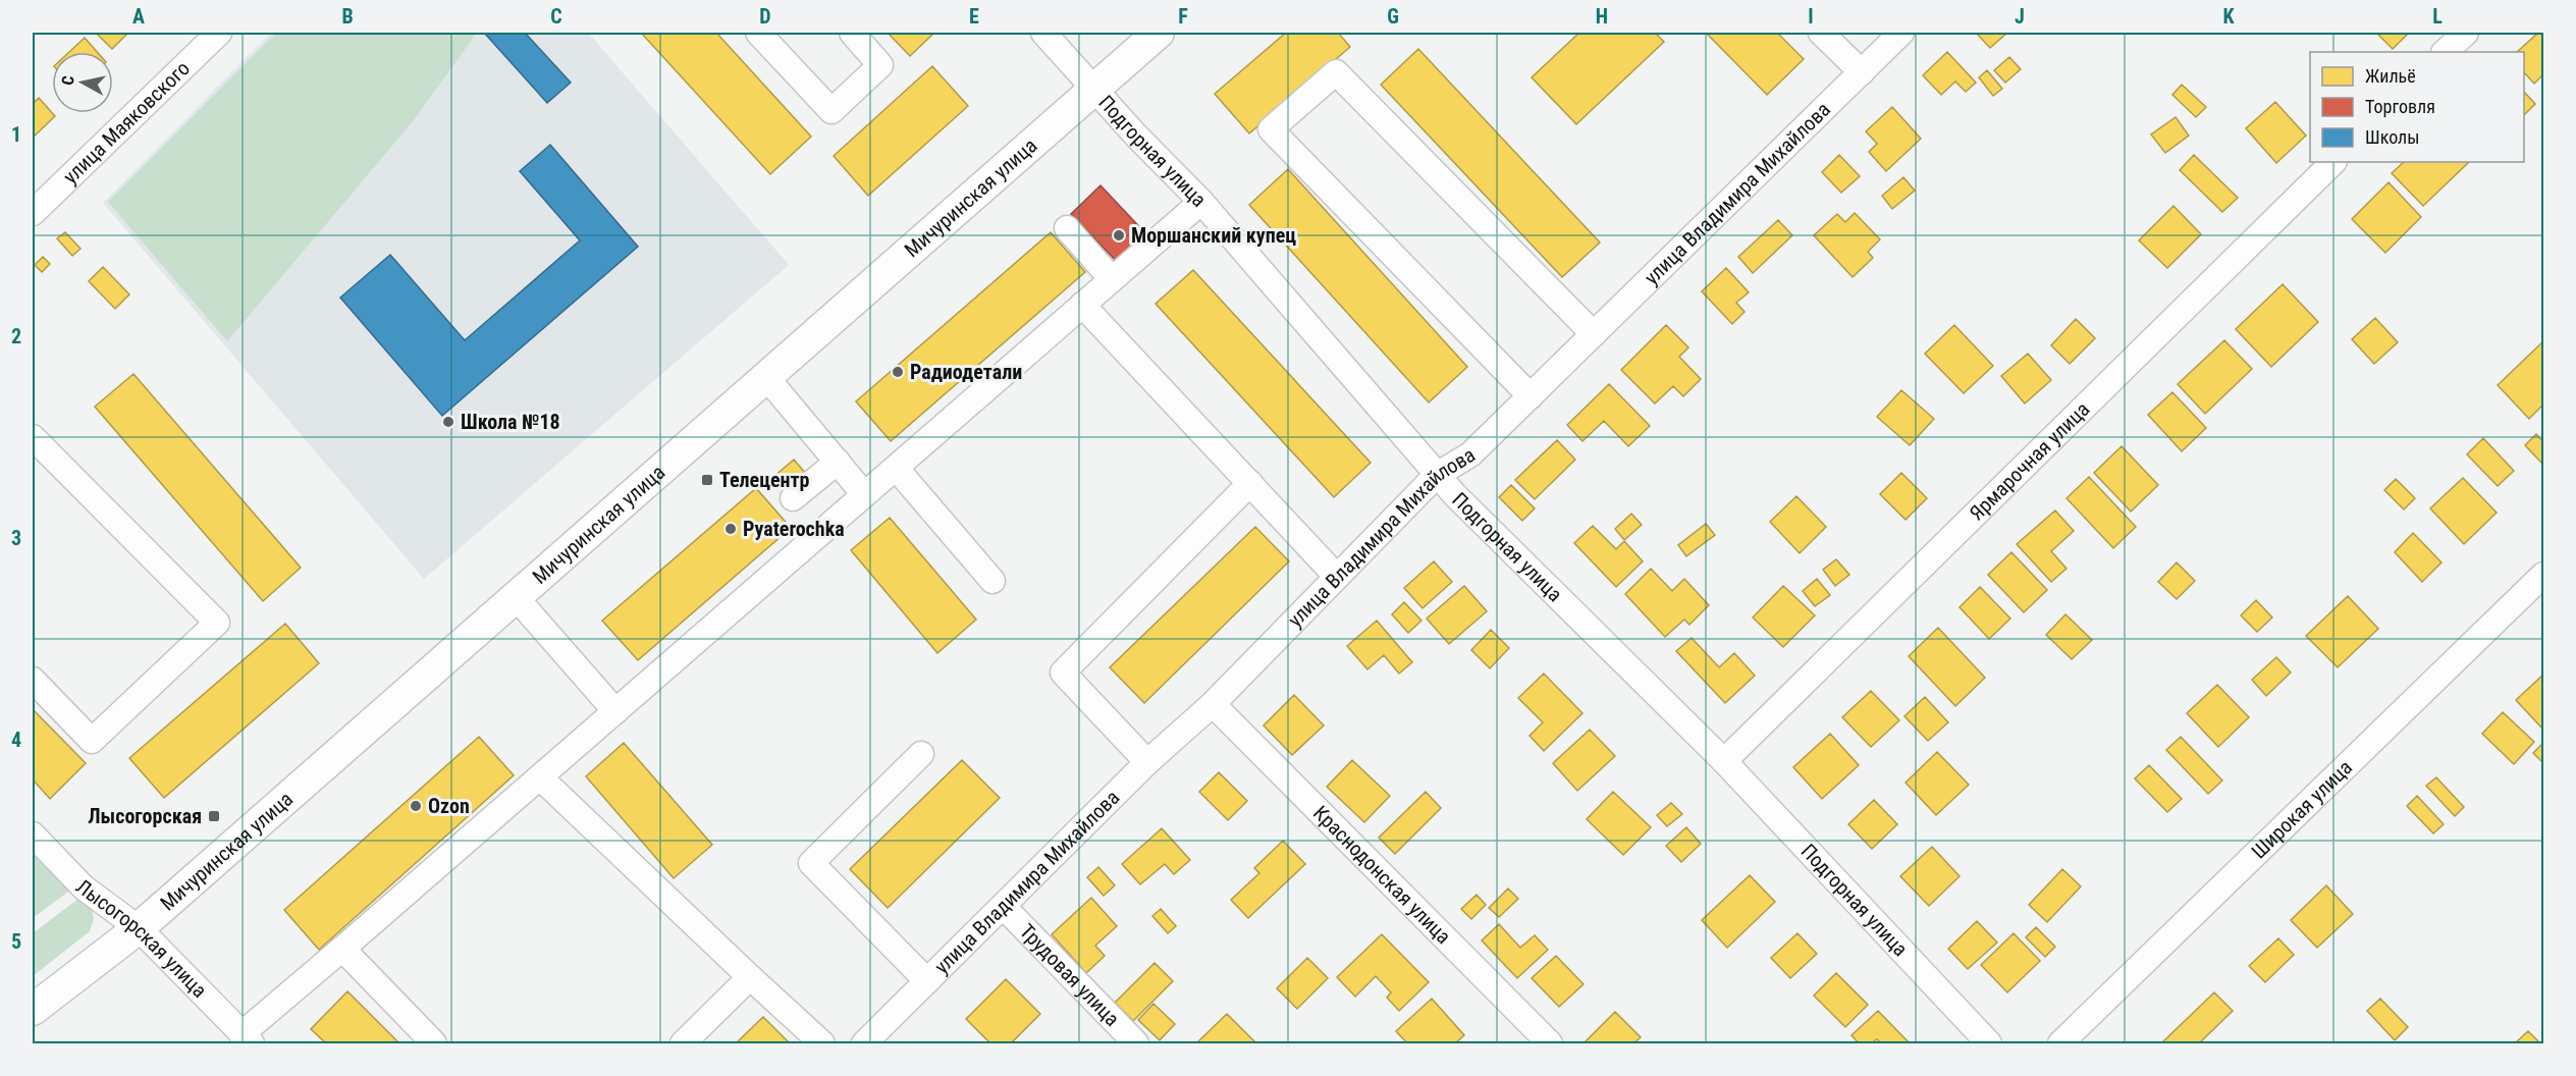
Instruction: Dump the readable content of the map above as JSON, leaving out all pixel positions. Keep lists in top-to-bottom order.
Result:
{
  "streets": {
    "main road": ["Мичуринская улица"],
    "street": [
      "улица Маяковского",
      "Подгорная улица",
      "улица Владимира Михайлова",
      "Ярмарочная улица",
      "Широкая улица",
      "Краснодонская улица",
      "Лысогорская улица",
      "Трудовая улица"
    ]
  },
  "crossings": [
    ["Подгорная улица", "улица Владимира Михайлова"],
    ["Подгорная улица", "Мичуринская улица"],
    ["Подгорная улица", "Ярмарочная улица"],
    ["улица Владимира Михайлова", "Краснодонская улица"],
    ["улица Владимира Михайлова", "Трудовая улица"],
    ["Мичуринская улица", "Лысогорская улица"]
  ],
  "places": {
    "other": [
      "Моршанский купец",
      "Радиодетали",
      "Школа №18",
      "Pyaterochka",
      "Ozon"
    ],
    "transit": ["Телецентр", "Лысогорская"]
  },
  "legend": ["Жильё", "Торговля", "Школы"],
  "north": "left",
  "grid": {
    "columns": [
      "A",
      "B",
      "C",
      "D",
      "E",
      "F",
      "G",
      "H",
      "I",
      "J",
      "K",
      "L"
    ],
    "rows": [
      "1",
      "2",
      "3",
      "4",
      "5"
    ]
  }
}
